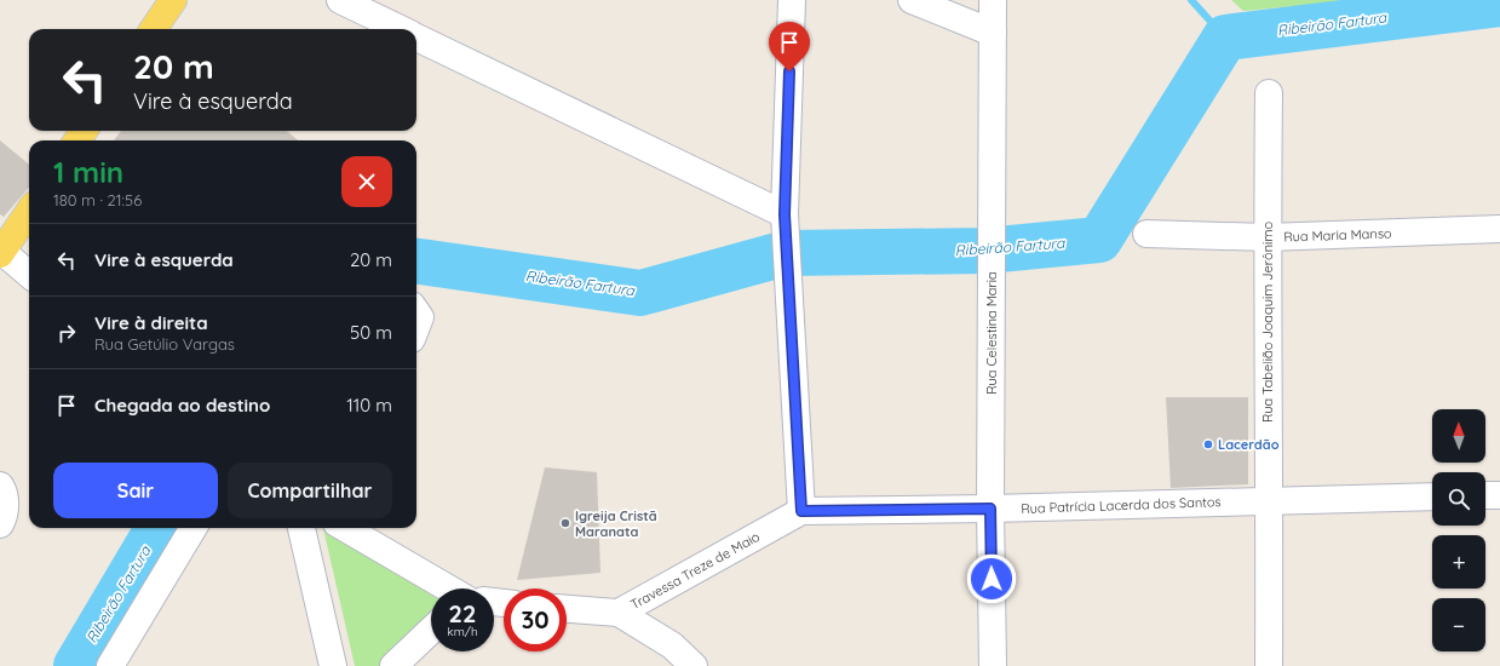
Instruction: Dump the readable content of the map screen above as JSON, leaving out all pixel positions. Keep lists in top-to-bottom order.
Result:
{
  "streets": {
    "street": [
      "Rua Maria Manso",
      "Rua Tabelião Joaquim Jerônimo",
      "Rua Celestina Maria",
      "Rua Patrícia Lacerda dos Santos",
      "Travessa Treze de Maio"
    ]
  },
  "crossings": [
    ["Rua Maria Manso", "Rua Tabelião Joaquim Jerônimo"],
    ["Rua Tabelião Joaquim Jerônimo", "Rua Patrícia Lacerda dos Santos"],
    ["Rua Celestina Maria", "Rua Patrícia Lacerda dos Santos"],
    ["Rua Patrícia Lacerda dos Santos", "Travessa Treze de Maio"]
  ],
  "water": ["Ribeirão Fartura"],
  "places": ["Lacerdão", "Igreija Cristã Maranata"],
  "north": "top",
  "page": {
    "turn": ["20 m", "Vire à esquerda"],
    "heading": ["1 min", "180 m · 21:56"],
    "list": [
      {
        "name": "Vire à esquerda",
        "value": "20 m"
      },
      {
        "name": "Vire à direita",
        "note": "Rua Getúlio Vargas",
        "value": "50 m"
      },
      {
        "name": "Chegada ao destino",
        "value": "110 m"
      }
    ],
    "map_buttons": ["+", "−"],
    "buttons": ["Sair", "Compartilhar"],
    "speed": "22 km/h",
    "limit": "30"
  }
}
